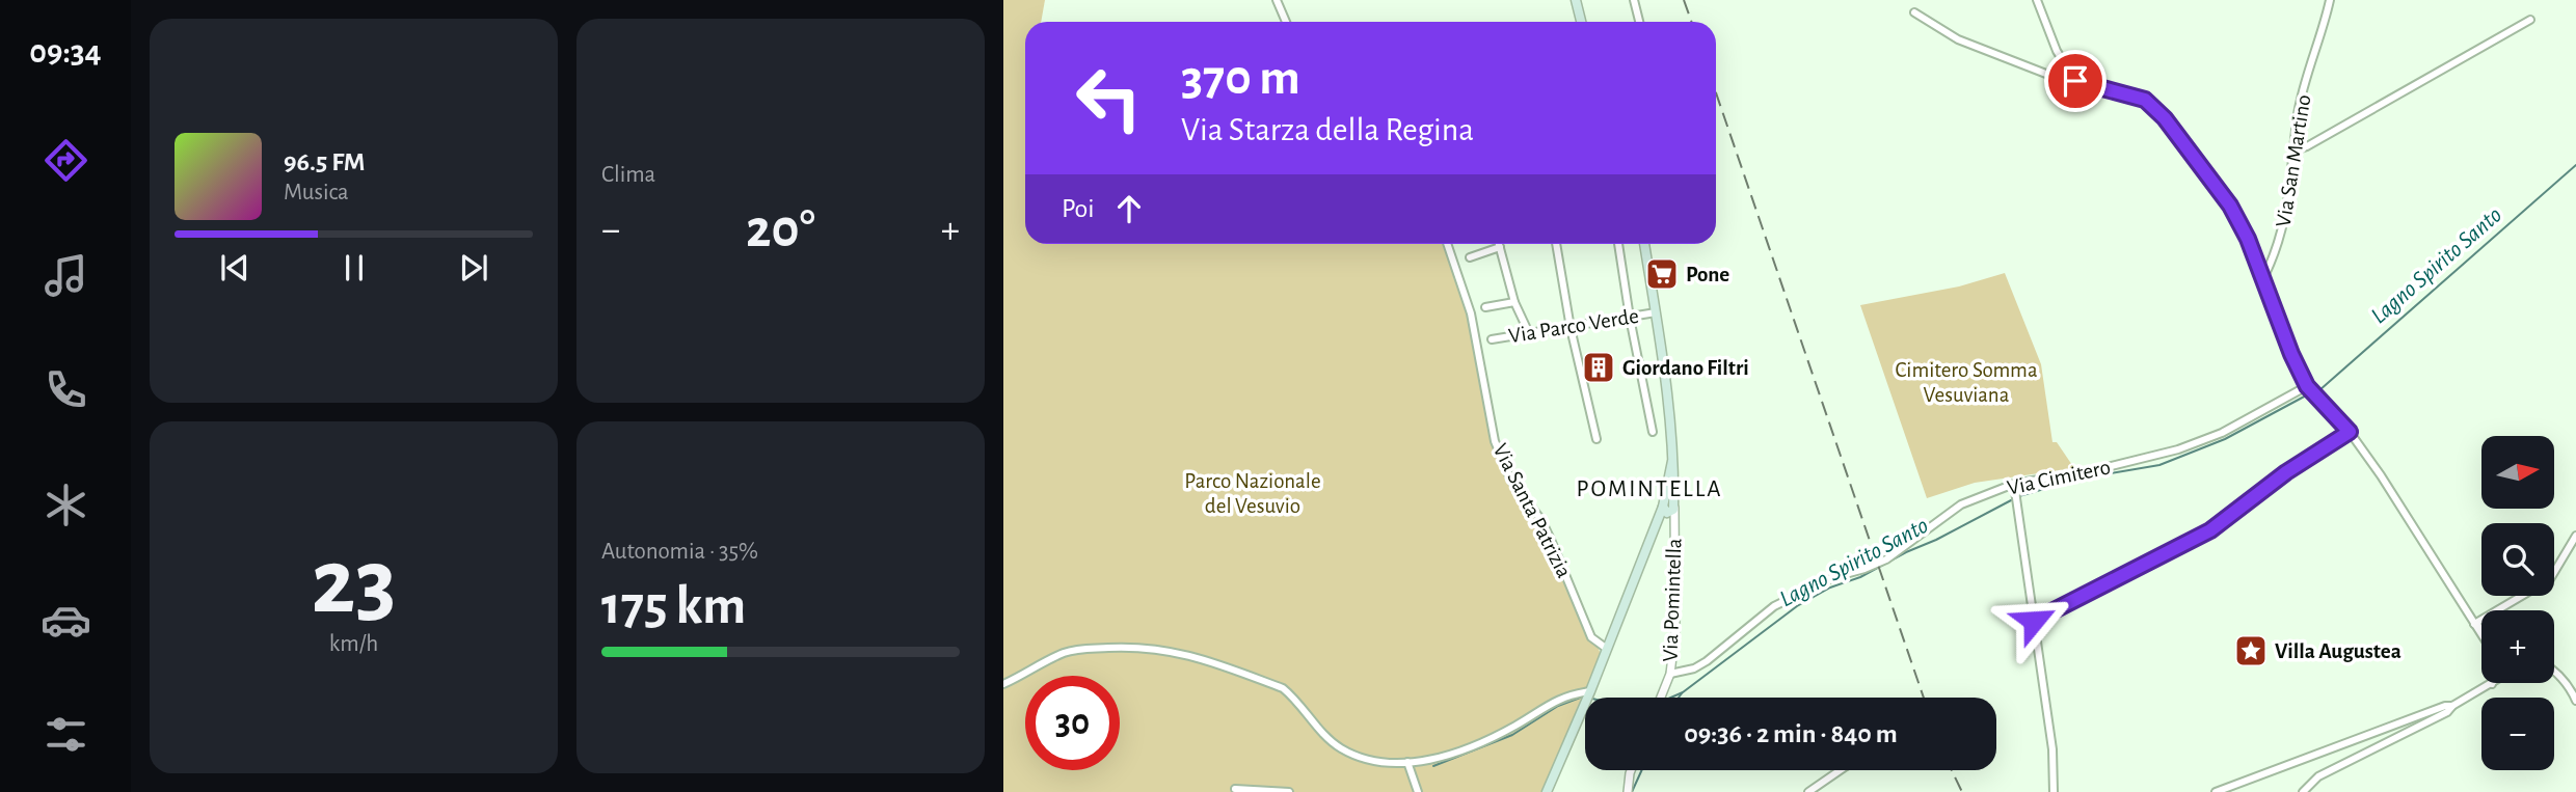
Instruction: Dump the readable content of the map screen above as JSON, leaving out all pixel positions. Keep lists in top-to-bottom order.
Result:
{
  "streets": {
    "main road": ["Via Pomintella"],
    "street": [
      "Via San Martino",
      "Via Parco Verde",
      "Via Cimitero",
      "Via Santa Patrizia"
    ]
  },
  "crossings": [
    ["Via Parco Verde", "Via Pomintella"],
    ["Via Cimitero", "Via Pomintella"]
  ],
  "districts": ["POMINTELLA"],
  "water": ["Lagno Spirito Santo"],
  "parks": ["Cimitero Somma Vesuviana", "Parco Nazionale del Vesuvio"],
  "places": {
    "supermarket": ["Pone"],
    "building": ["Giordano Filtri"],
    "place": ["Villa Augustea"]
  },
  "north": "right",
  "page": {
    "tabs": "09:34",
    "tile": [
      "Clima",
      ["23", "km/h"],
      ["Autonomia · 35%", "175 km"]
    ],
    "turn": ["370 m", "Via Starza della Regina"],
    "song": ["96.5 FM", "Musica"],
    "then": "Poi",
    "heat": ["−", "20°", "+"],
    "map_buttons": ["+", "−"],
    "limit": "30",
    "trip": "09:36 · 2 min · 840 m"
  }
}
